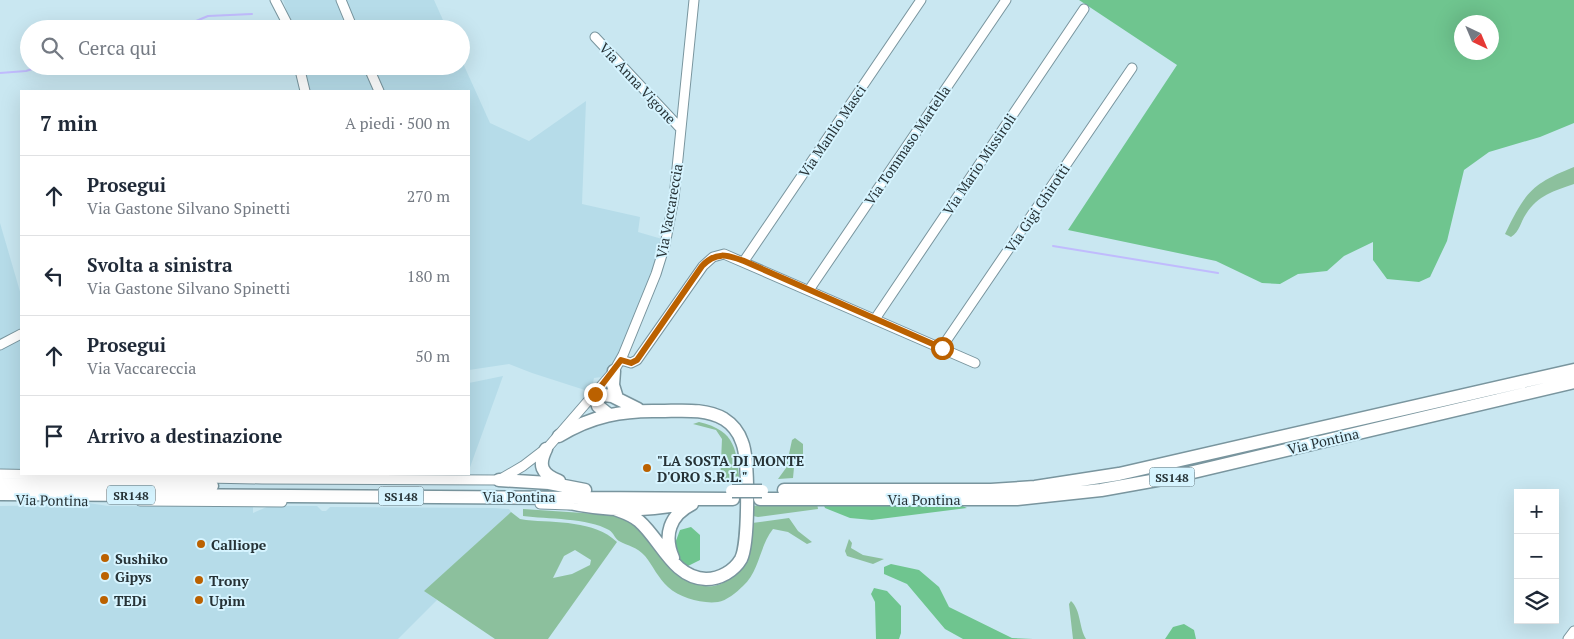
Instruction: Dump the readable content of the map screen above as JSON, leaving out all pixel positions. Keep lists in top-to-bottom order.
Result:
{
  "streets": {
    "highway": ["Via Pontina", "SS148", "SR148"],
    "street": [
      "Via Anna Vigone",
      "Via Manlio Masci",
      "Via Tommaso Martella",
      "Via Mario Missiroli",
      "Via Gigi Ghirotti",
      "Via Vaccareccia"
    ]
  },
  "crossings": [
    ["Via Anna Vigone", "Via Vaccareccia"],
    ["Via Vaccareccia", "Via Pontina"],
    ["Via Pontina", "SR148"]
  ],
  "places": [
    "\"LA SOSTA DI MONTE D'ORO S.R.L.\"",
    "Calliope",
    "Sushiko",
    "Gipys",
    "Trony",
    "TEDi",
    "Upim"
  ],
  "north": "bottom right",
  "page": {
    "search": "Cerca qui",
    "heading": ["7 min", "A piedi · 500 m"],
    "list": [
      ["Prosegui", "Via Gastone Silvano Spinetti", "270 m"],
      ["Svolta a sinistra", "Via Gastone Silvano Spinetti", "180 m"],
      ["Prosegui", "Via Vaccareccia", "50 m"],
      "Arrivo a destinazione"
    ],
    "map_buttons": ["+", "−"]
  }
}
